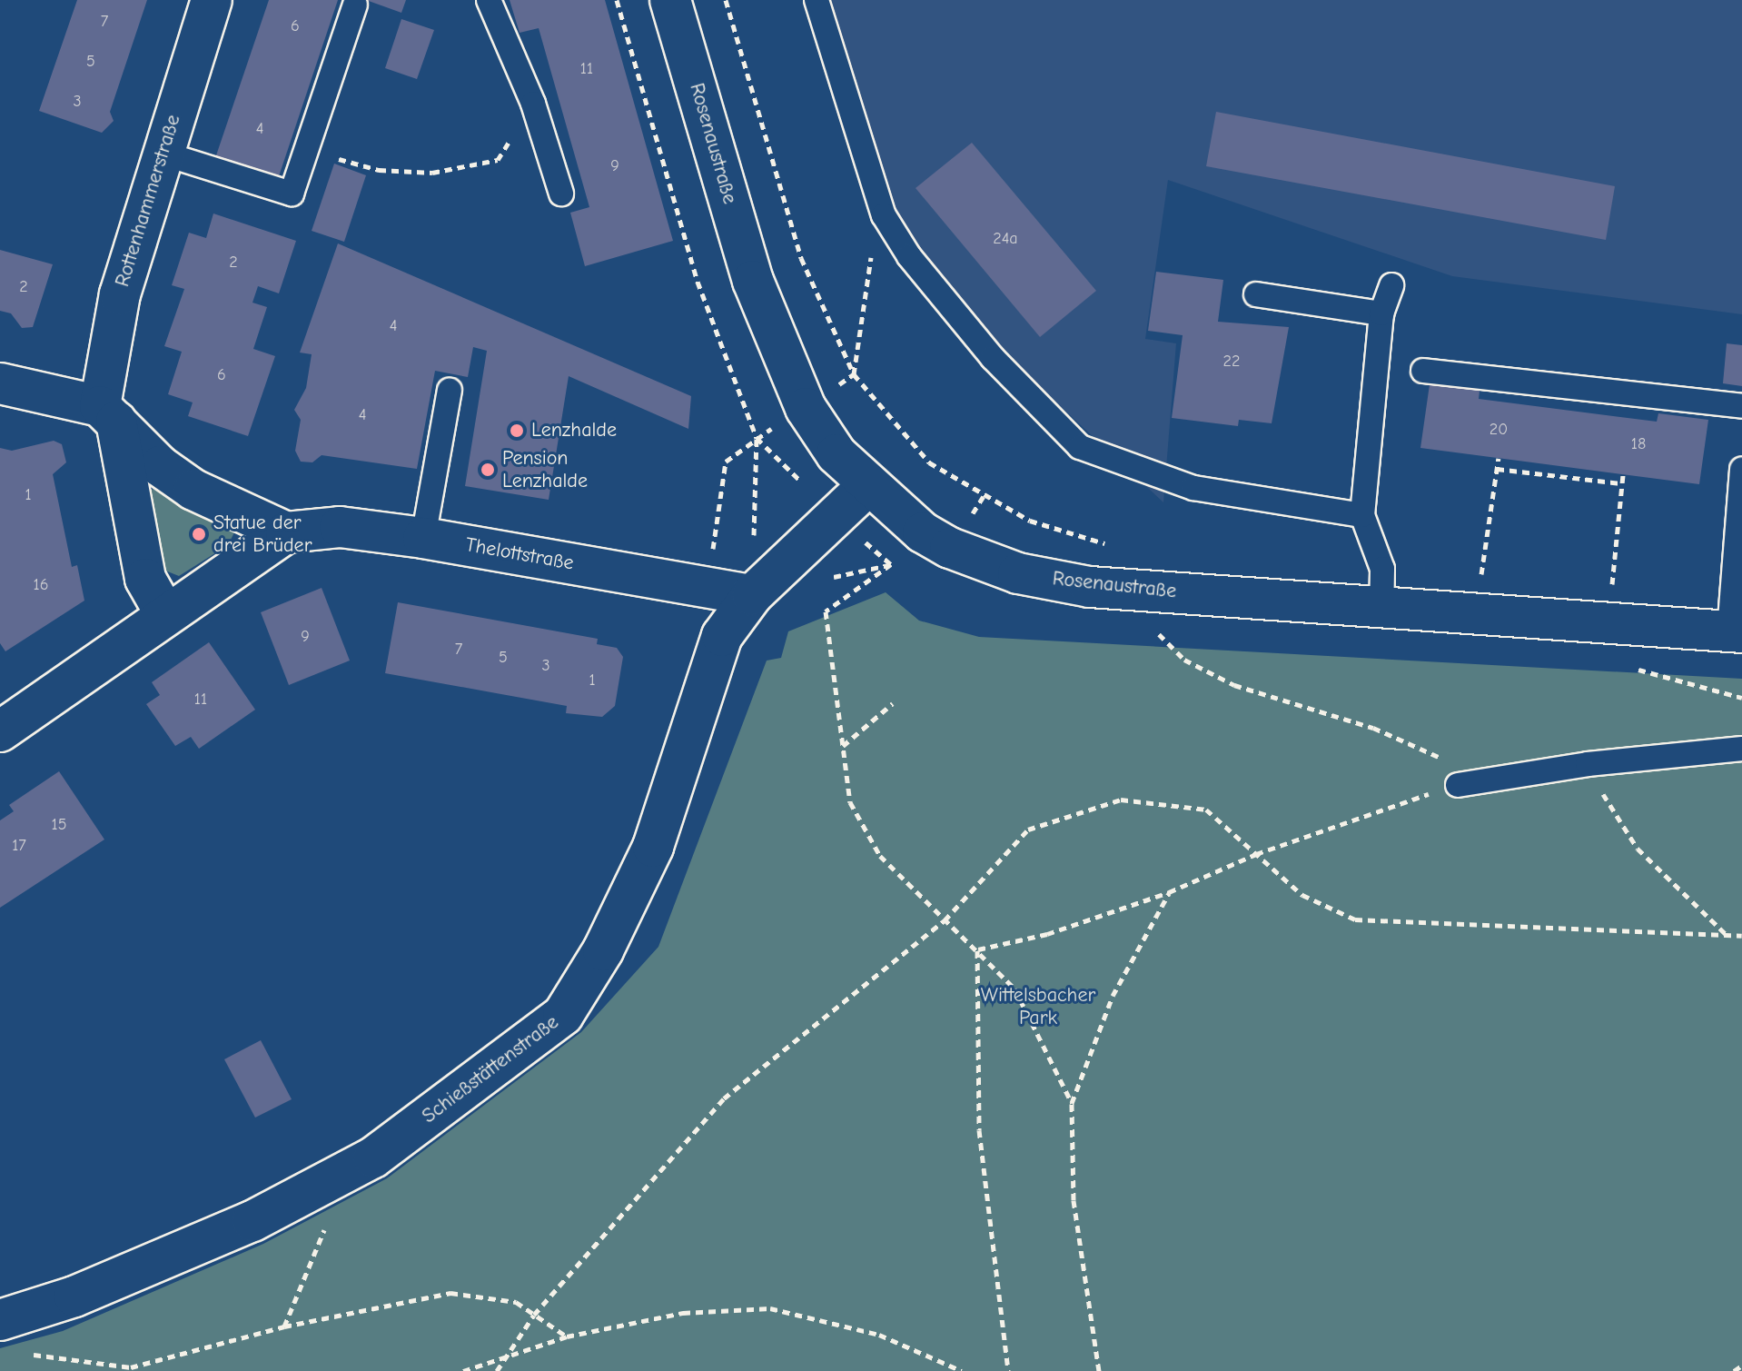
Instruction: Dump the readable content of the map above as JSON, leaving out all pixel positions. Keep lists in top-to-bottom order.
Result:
{
  "streets": {
    "street": [
      "Rosenaustraße",
      "Rottenhammerstraße",
      "Thelottstraße",
      "Schießstättenstraße"
    ]
  },
  "crossings": [
    ["Rosenaustraße", "Schießstättenstraße"],
    ["Thelottstraße", "Schießstättenstraße"]
  ],
  "parks": ["Wittelsbacher Park"],
  "places": ["Lenzhalde", "Pension Lenzhalde", "Statue der drei Brüder"],
  "house_numbers": [
    "7",
    "6",
    "5",
    "11",
    "3",
    "4",
    "9",
    "24a",
    "2",
    "2",
    "4",
    "22",
    "6",
    "4",
    "20",
    "18",
    "1",
    "16",
    "9",
    "7",
    "5",
    "3",
    "1",
    "11",
    "15",
    "17"
  ]
}
